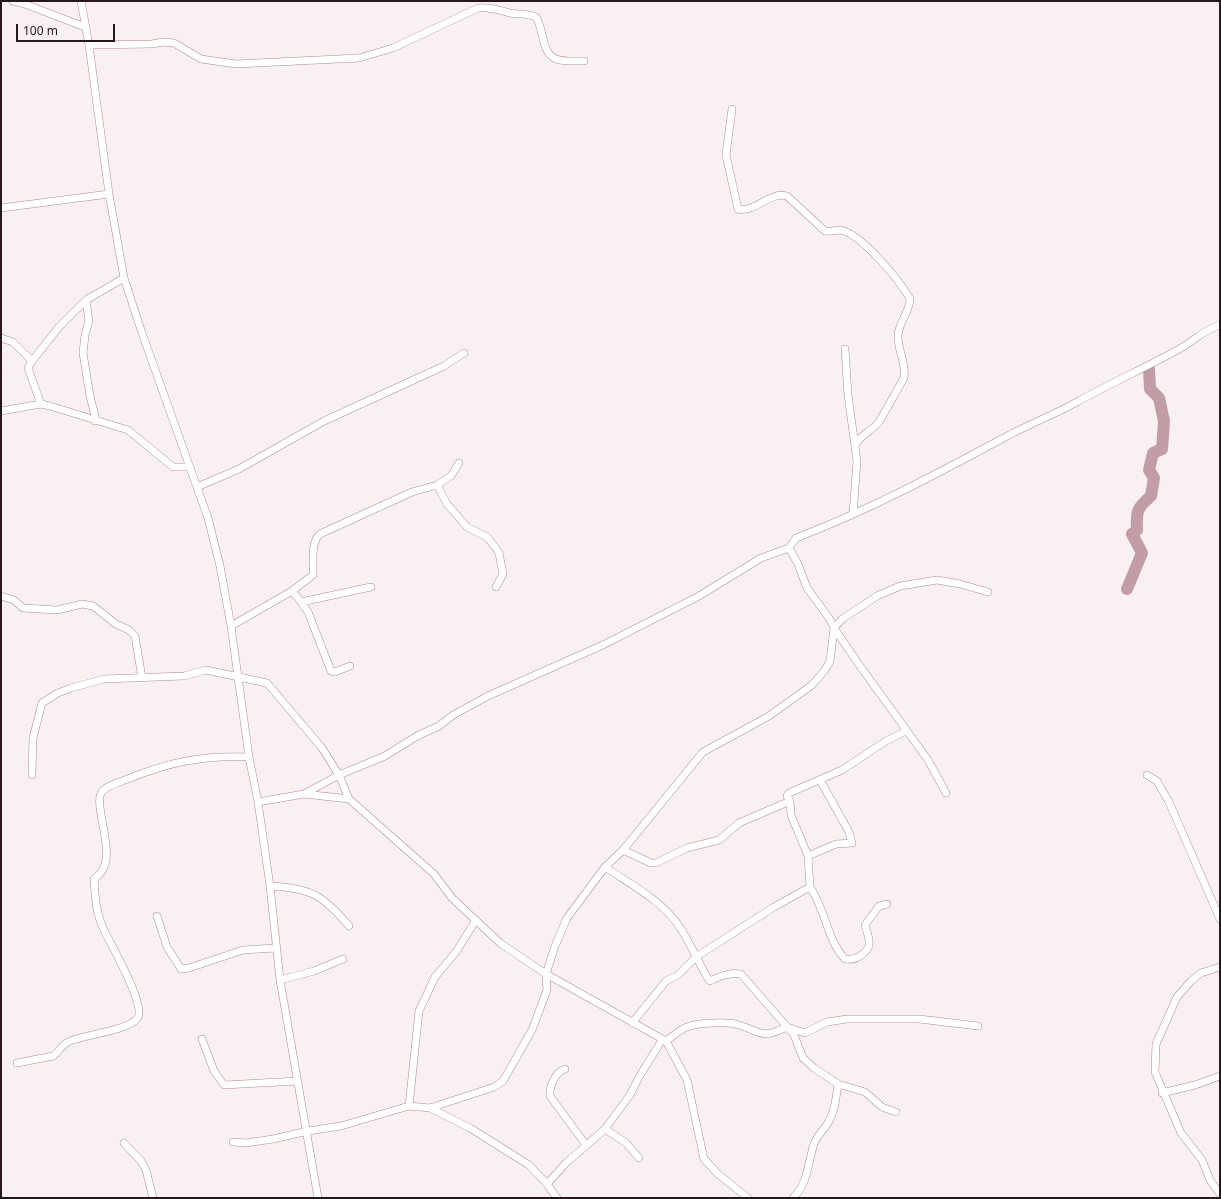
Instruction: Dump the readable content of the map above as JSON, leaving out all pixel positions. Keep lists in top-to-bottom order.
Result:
{
  "scale_bar": "100 m"
}
